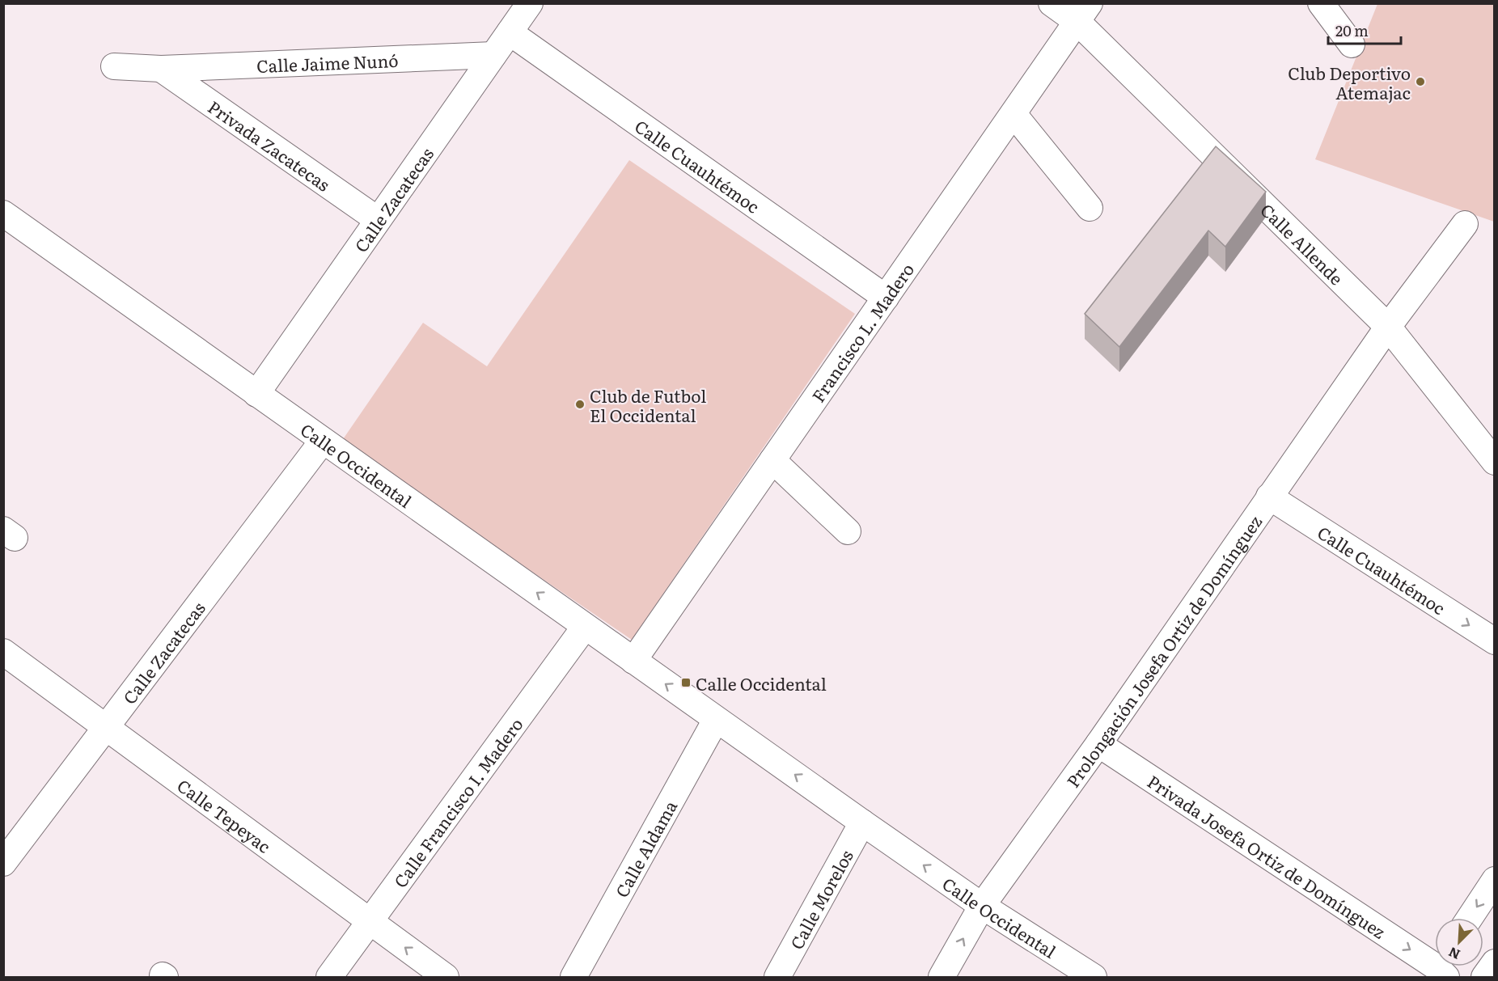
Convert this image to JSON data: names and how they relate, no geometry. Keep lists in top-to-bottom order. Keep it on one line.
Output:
{"streets":{"street":["Calle Jaime Nunó","Privada Zacatecas","Calle Cuauhtémoc","Calle Zacatecas","Calle Allende","Francisco L. Madero","Calle Occidental","Prolongación Josefa Ortiz de Domínguez","Calle Francisco I. Madero","Calle Tepeyac","Calle Aldama","Privada Josefa Ortiz de Domínguez","Calle Morelos"]},"crossings":[["Calle Jaime Nunó","Privada Zacatecas"],["Calle Jaime Nunó","Calle Zacatecas"],["Privada Zacatecas","Calle Zacatecas"],["Calle Cuauhtémoc","Calle Zacatecas"],["Calle Cuauhtémoc","Francisco L. Madero"],["Calle Cuauhtémoc","Prolongación Josefa Ortiz de Domínguez"],["Calle Zacatecas","Calle Occidental"],["Calle Zacatecas","Calle Tepeyac"],["Calle Allende","Francisco L. Madero"],["Calle Allende","Prolongación Josefa Ortiz de Domínguez"],["Francisco L. Madero","Calle Occidental"],["Calle Occidental","Prolongación Josefa Ortiz de Domínguez"],["Calle Occidental","Calle Francisco I. Madero"],["Calle Occidental","Calle Aldama"],["Calle Occidental","Calle Morelos"],["Prolongación Josefa Ortiz de Domínguez","Privada Josefa Ortiz de Domínguez"],["Calle Francisco I. Madero","Calle Tepeyac"]],"one_way":["Calle Cuauhtémoc","Calle Occidental","Privada Josefa Ortiz de Domínguez"],"places":{"other":["Club Deportivo Atemajac","Club de Futbol El Occidental"],"transit":["Calle Occidental"]},"scale_bar":"20 m","north":"bottom left"}
